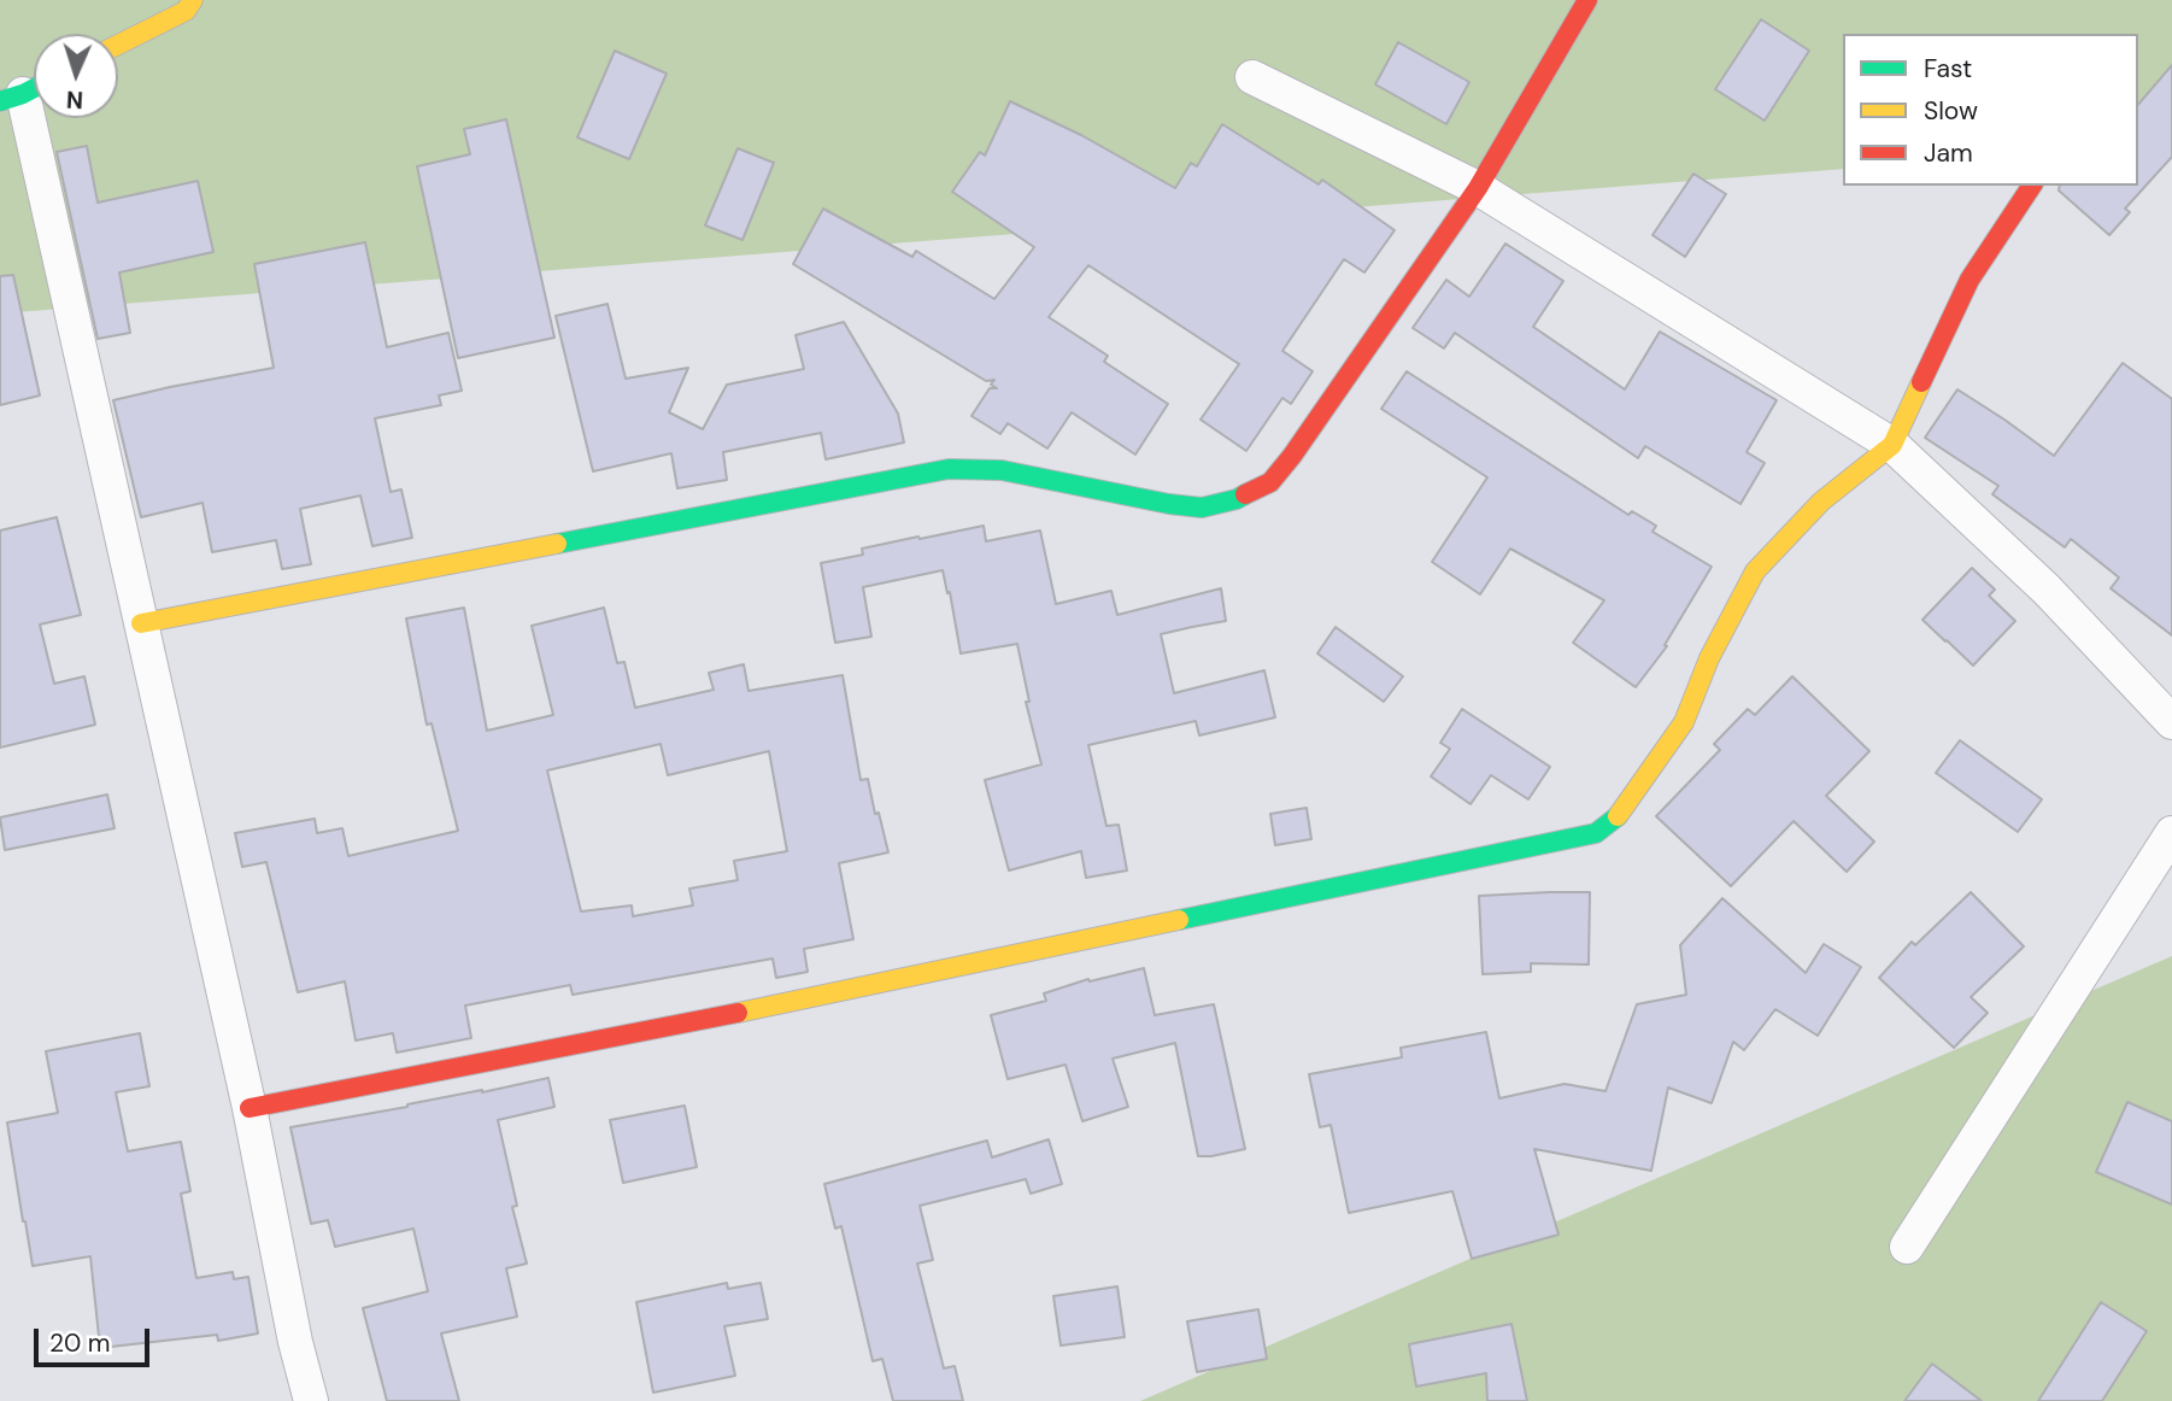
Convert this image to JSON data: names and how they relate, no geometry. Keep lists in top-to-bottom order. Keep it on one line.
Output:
{"legend":["Fast","Slow","Jam"],"scale_bar":"20 m","north":"bottom"}
